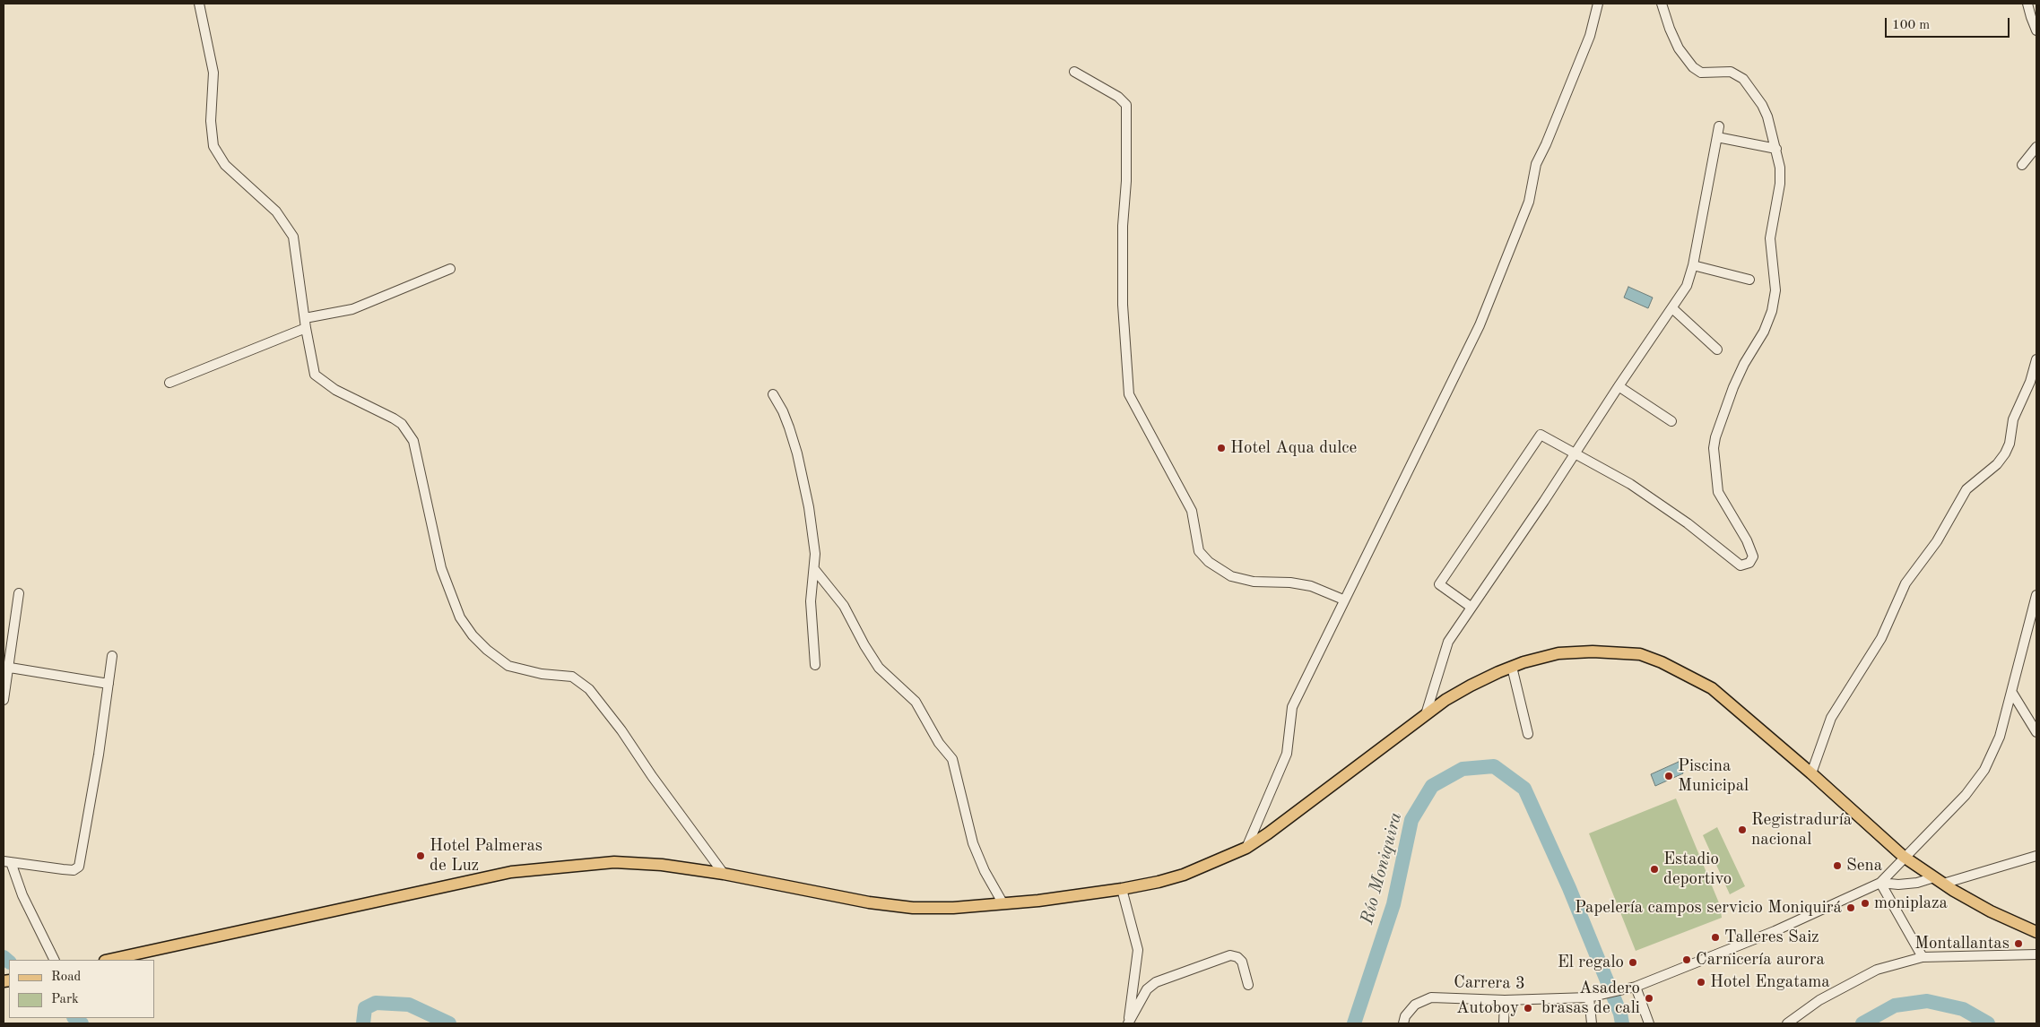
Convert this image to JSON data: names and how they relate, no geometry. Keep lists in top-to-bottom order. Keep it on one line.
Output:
{"streets":{"street":["Carrera 3"]},"water":["Río Moniquira"],"places":["Hotel Aqua dulce","Piscina Municipal","Registraduría nacional","Hotel Palmeras de Luz","Sena","Estadio deportivo","moniplaza","Papelería campos servicio Moniquirá","Talleres Saiz","Montallantas","Carnicería aurora","El regalo","Hotel Engatama","Asadero brasas de cali","Autoboy"],"legend":["Road","Park"],"scale_bar":"100 m"}
